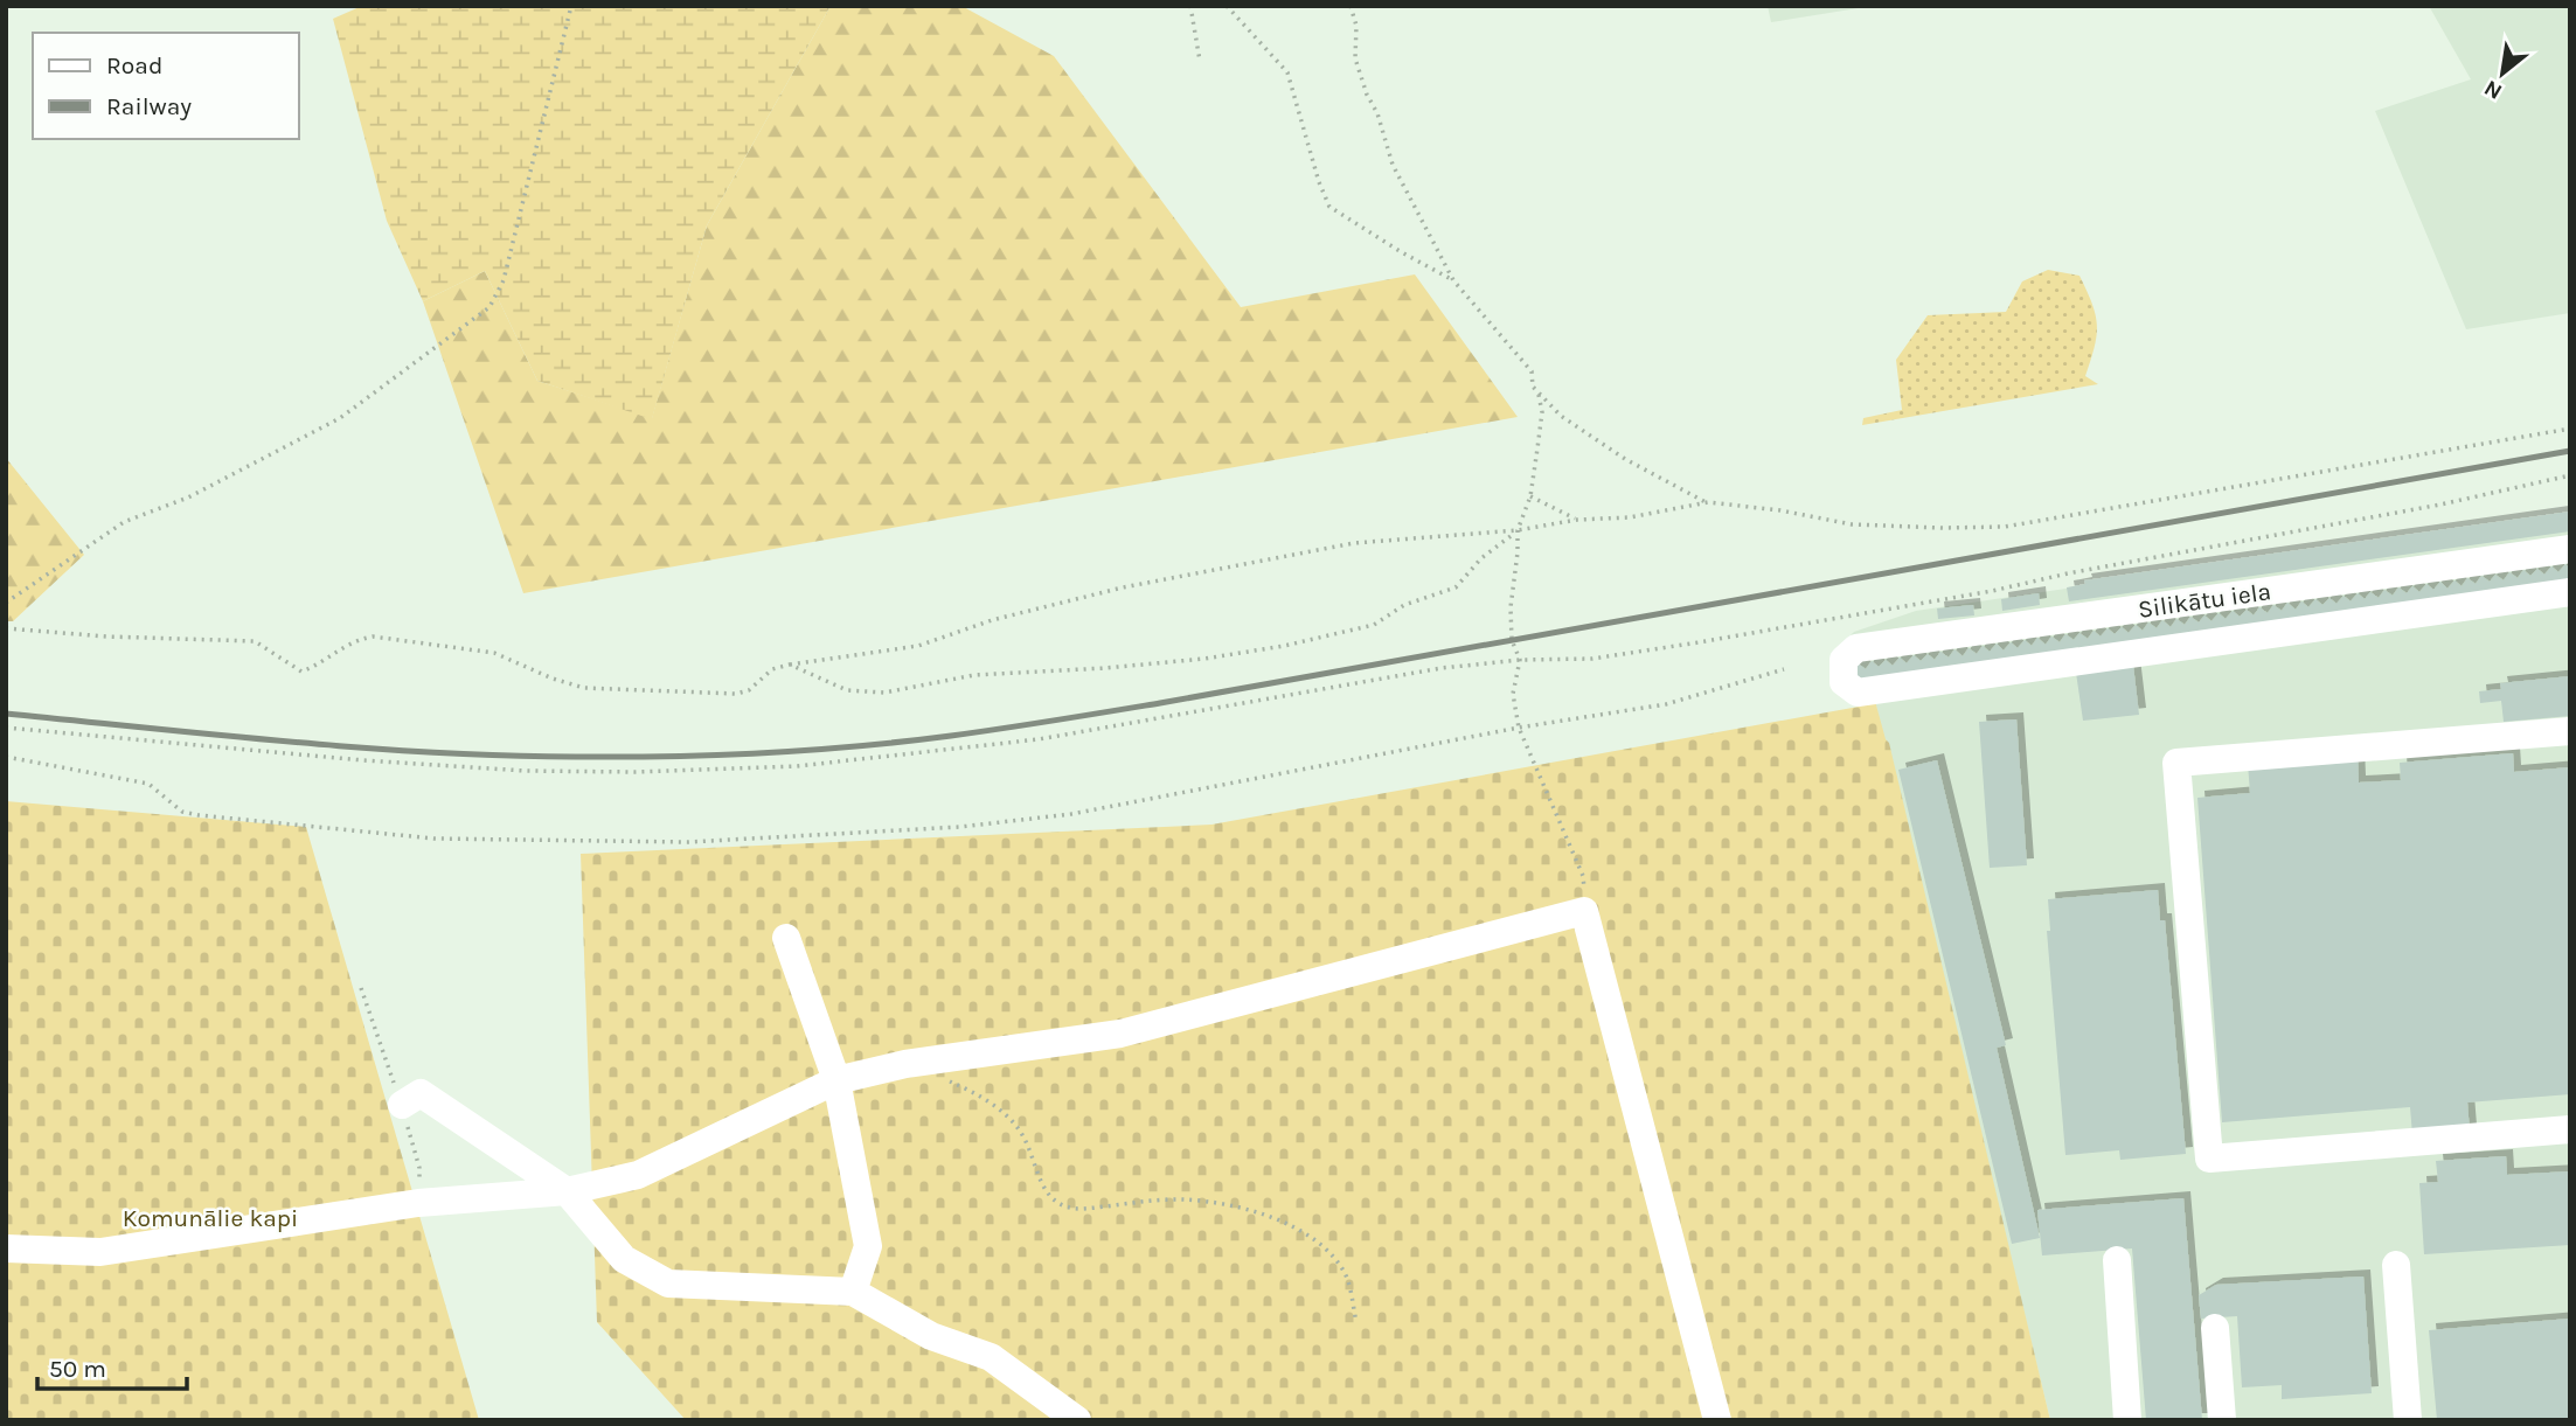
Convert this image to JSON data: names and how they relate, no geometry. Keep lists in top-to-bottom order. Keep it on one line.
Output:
{"streets":{"lane":["Silikātu iela"]},"parks":["Komunālie kapi"],"legend":["Road","Railway"],"scale_bar":"50 m","north":"bottom left"}
